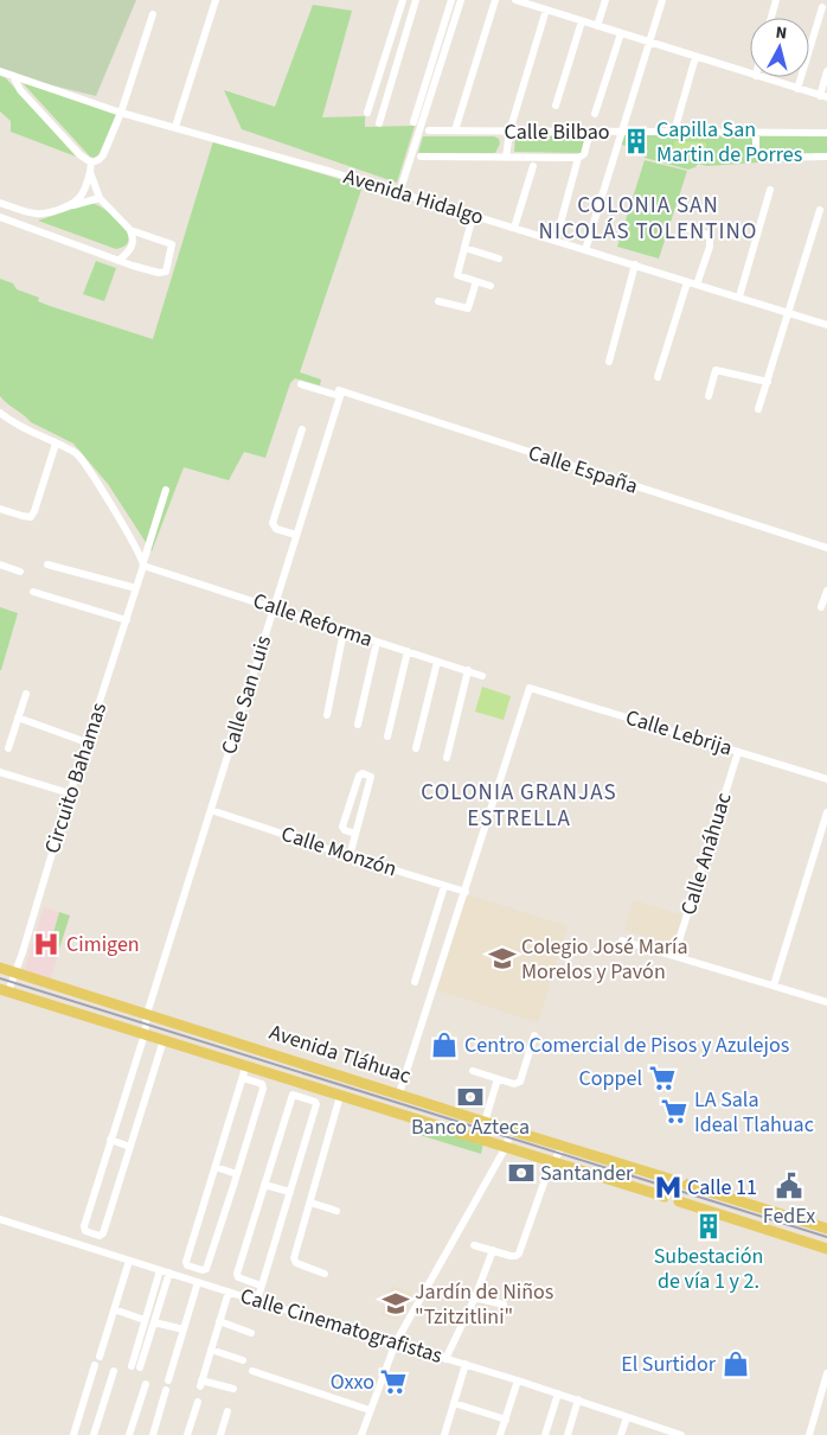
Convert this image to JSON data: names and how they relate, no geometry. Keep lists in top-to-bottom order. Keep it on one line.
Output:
{"streets":{"main road":["Avenida Tláhuac"],"street":["Calle Bilbao","Avenida Hidalgo","Calle España","Calle Reforma","Calle San Luis","Calle Lebrija","Circuito Bahamas","Calle Monzón","Calle Anáhuac","Calle Cinematografistas"]},"crossings":[["Calle España","Calle San Luis"],["Calle Reforma","Calle San Luis"],["Calle Reforma","Circuito Bahamas"],["Calle San Luis","Calle Monzón"],["Calle San Luis","Avenida Tláhuac"],["Calle Lebrija","Calle Monzón"],["Calle Lebrija","Calle Anáhuac"],["Circuito Bahamas","Avenida Tláhuac"]],"districts":["COLONIA SAN NICOLÁS TOLENTINO","COLONIA GRANJAS ESTRELLA"],"places":{"building":["Capilla San Martin de Porres","Subestación de vía 1 y 2."],"hospital":["Cimigen"],"school or university":["Colegio José María Morelos y Pavón","Jardín de Niños \"Tzitzitlini\""],"shop":["Centro Comercial de Pisos y Azulejos","El Surtidor"],"supermarket":["Coppel","LA Sala Ideal Tlahuac","Oxxo"],"bank":["Banco Azteca","Santander"],"public building":["FedEx"],"metro station":["Calle 11"]},"north":"top"}
